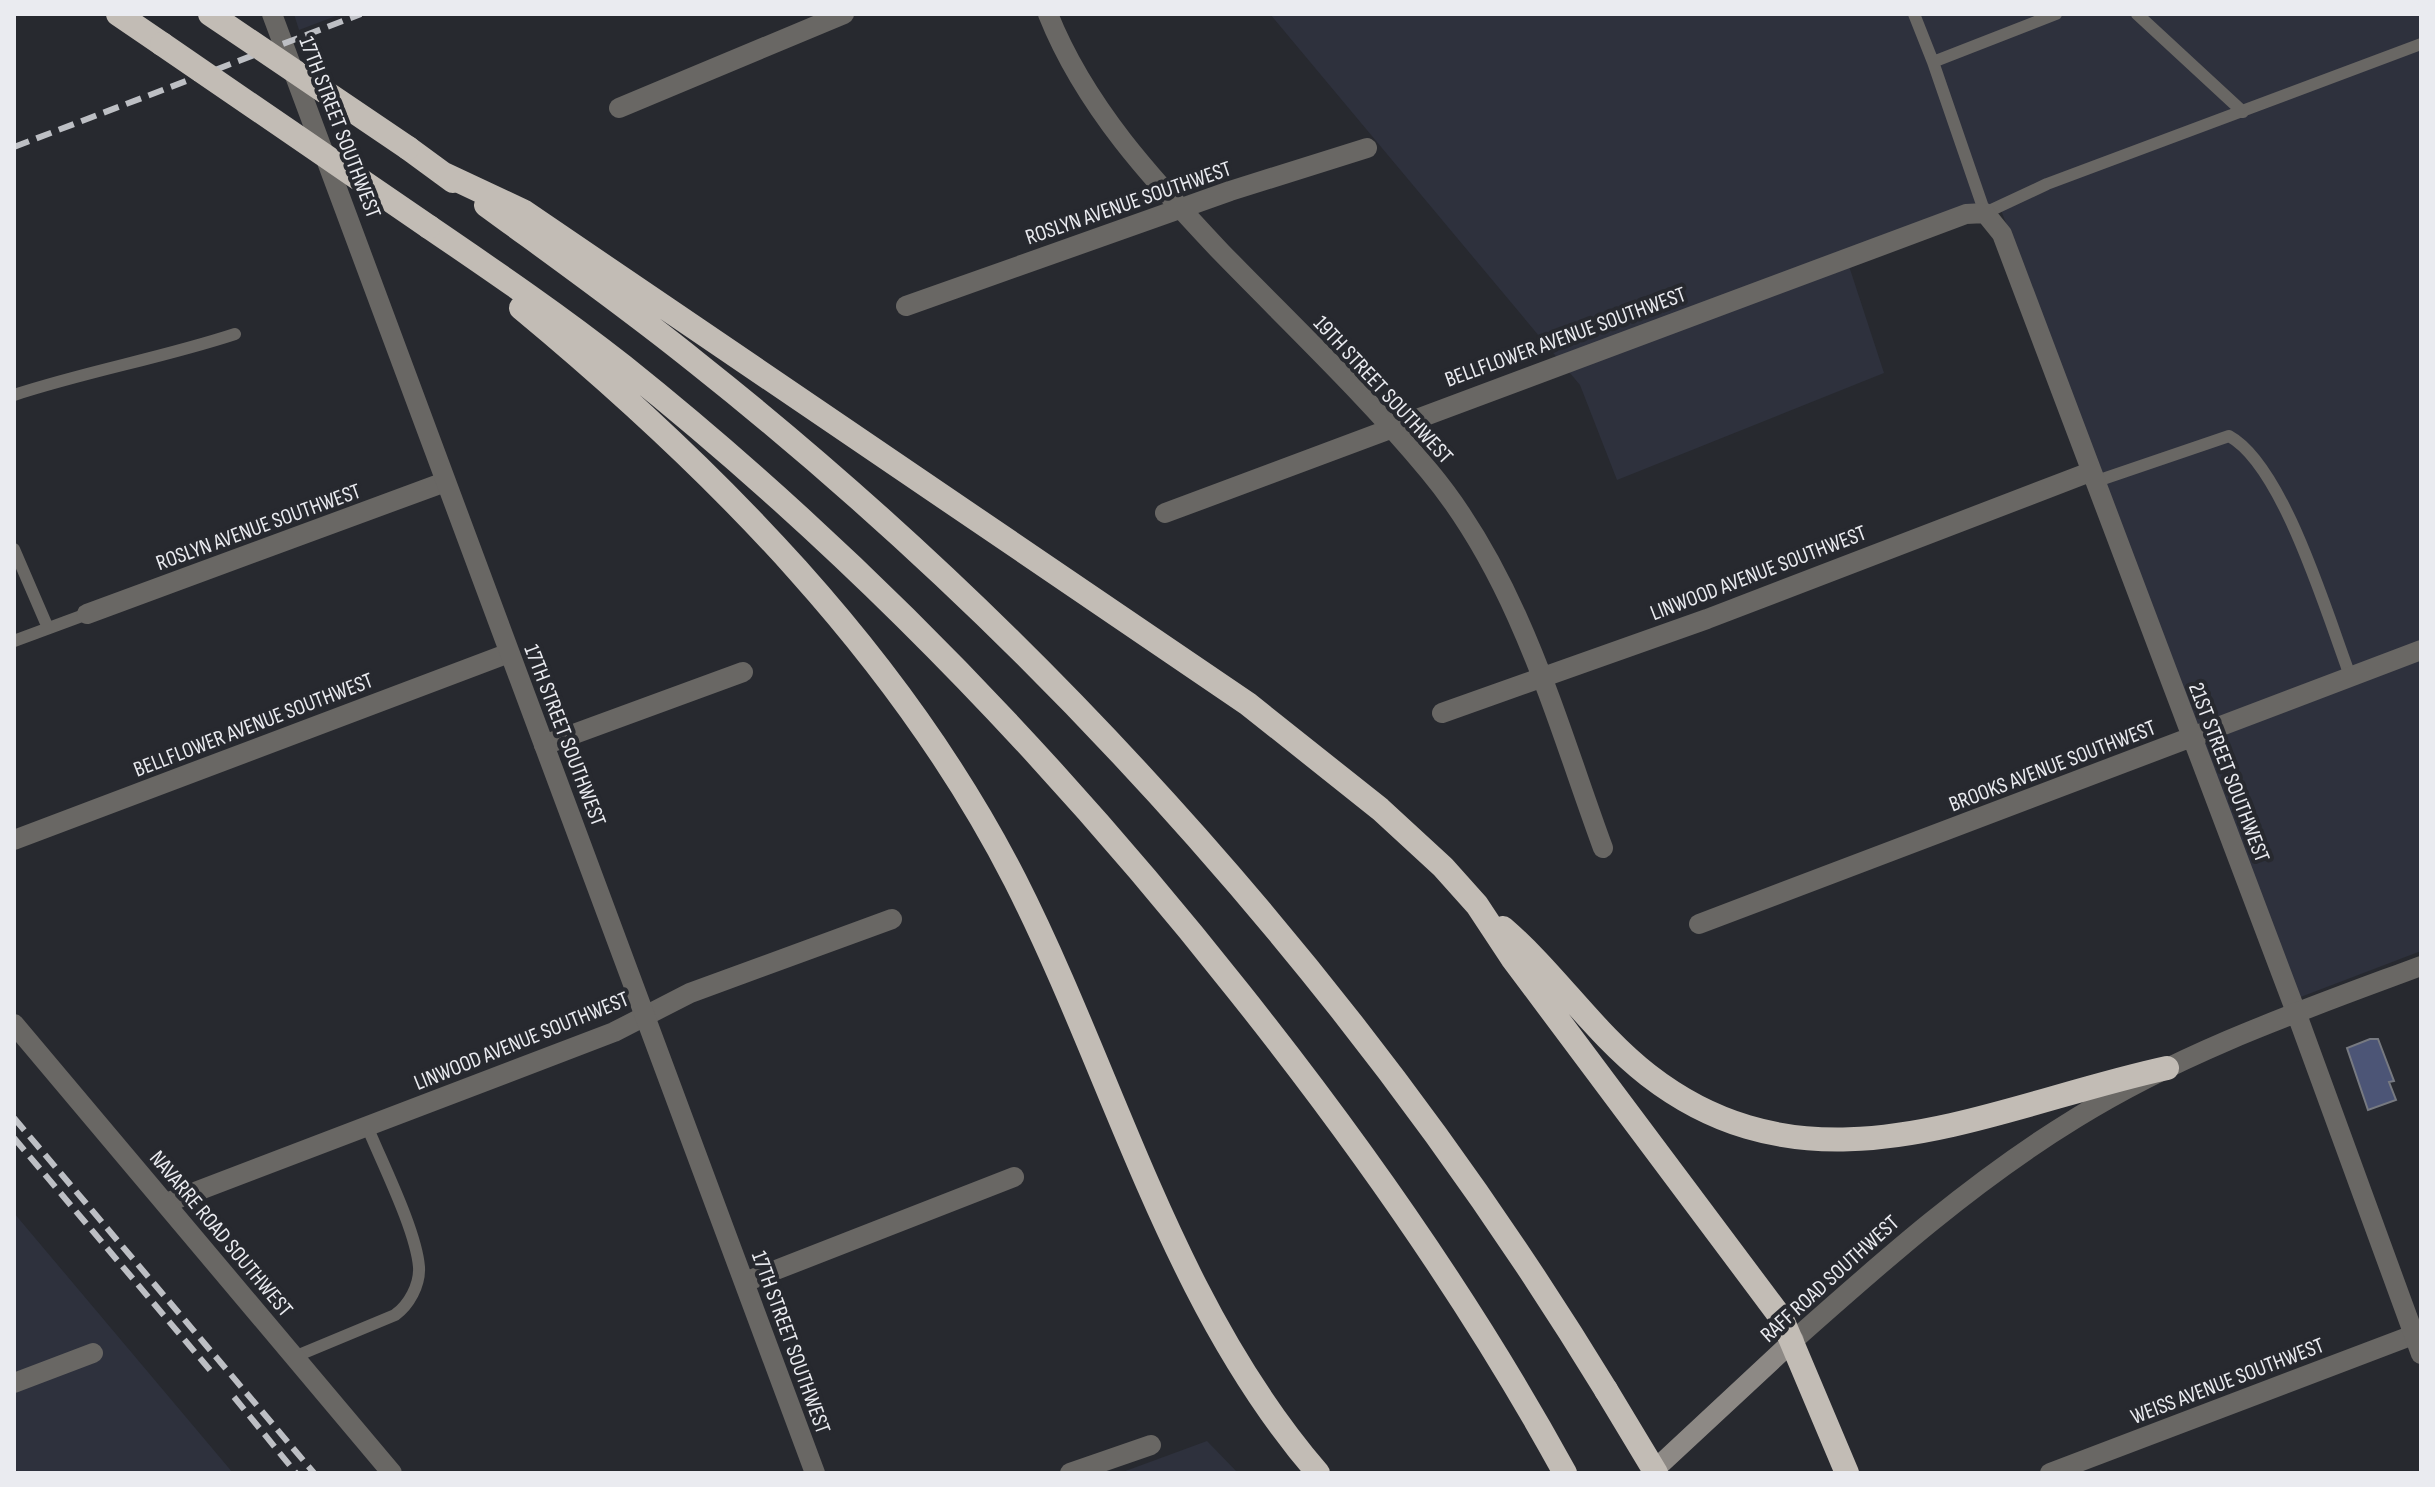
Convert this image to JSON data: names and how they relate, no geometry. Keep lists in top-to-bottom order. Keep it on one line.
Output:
{"streets":{"main road":["RAFF ROAD SOUTHWEST"],"street":["17TH STREET SOUTHWEST","ROSLYN AVENUE SOUTHWEST","BELLFLOWER AVENUE SOUTHWEST","19TH STREET SOUTHWEST","LINWOOD AVENUE SOUTHWEST","BROOKS AVENUE SOUTHWEST","21ST STREET SOUTHWEST","NAVARRE ROAD SOUTHWEST","WEISS AVENUE SOUTHWEST"]},"crossings":[["17TH STREET SOUTHWEST","ROSLYN AVENUE SOUTHWEST"],["17TH STREET SOUTHWEST","BELLFLOWER AVENUE SOUTHWEST"],["17TH STREET SOUTHWEST","LINWOOD AVENUE SOUTHWEST"],["ROSLYN AVENUE SOUTHWEST","19TH STREET SOUTHWEST"],["BELLFLOWER AVENUE SOUTHWEST","19TH STREET SOUTHWEST"],["BELLFLOWER AVENUE SOUTHWEST","21ST STREET SOUTHWEST"],["19TH STREET SOUTHWEST","LINWOOD AVENUE SOUTHWEST"],["LINWOOD AVENUE SOUTHWEST","21ST STREET SOUTHWEST"],["LINWOOD AVENUE SOUTHWEST","NAVARRE ROAD SOUTHWEST"],["BROOKS AVENUE SOUTHWEST","21ST STREET SOUTHWEST"],["21ST STREET SOUTHWEST","RAFF ROAD SOUTHWEST"],["21ST STREET SOUTHWEST","WEISS AVENUE SOUTHWEST"]]}
